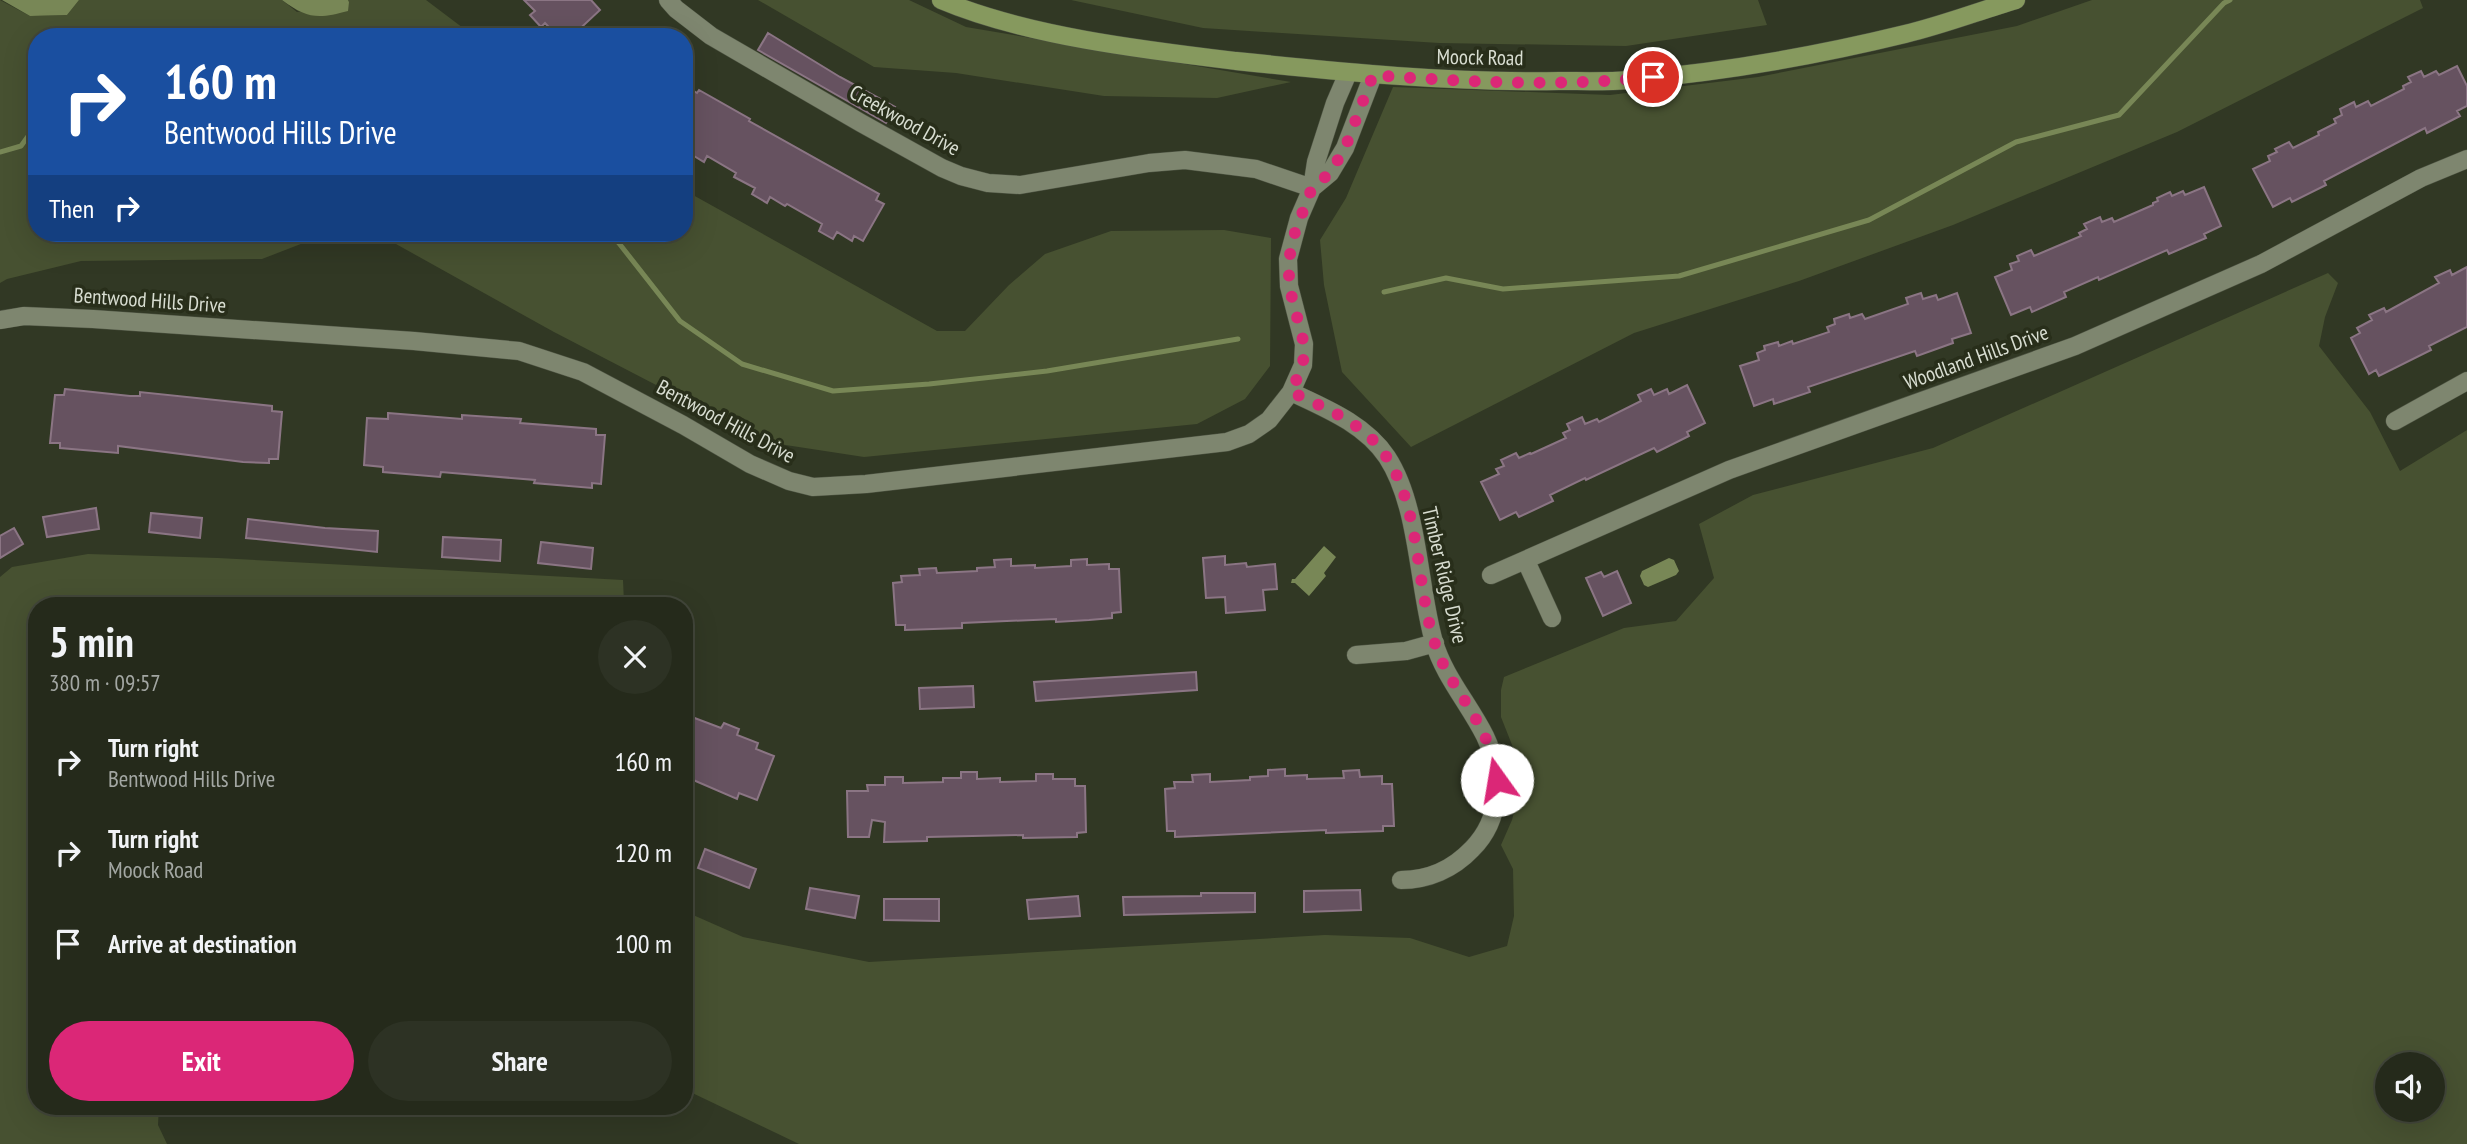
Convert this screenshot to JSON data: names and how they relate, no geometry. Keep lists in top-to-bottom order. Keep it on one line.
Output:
{"streets":{"main road":["Moock Road"],"street":["Creekwood Drive","Bentwood Hills Drive","Woodland Hills Drive","Timber Ridge Drive"]},"crossings":[["Moock Road","Bentwood Hills Drive"],["Creekwood Drive","Bentwood Hills Drive"],["Bentwood Hills Drive","Timber Ridge Drive"]],"page":{"turn":["160 m","Bentwood Hills Drive"],"then":"Then","heading":["5 min","380 m · 09:57"],"list":[{"name":"Turn right","note":"Bentwood Hills Drive","value":"160 m"},{"name":"Turn right","note":"Moock Road","value":"120 m"},{"name":"Arrive at destination","value":"100 m"}],"buttons":["Exit","Share"]}}
